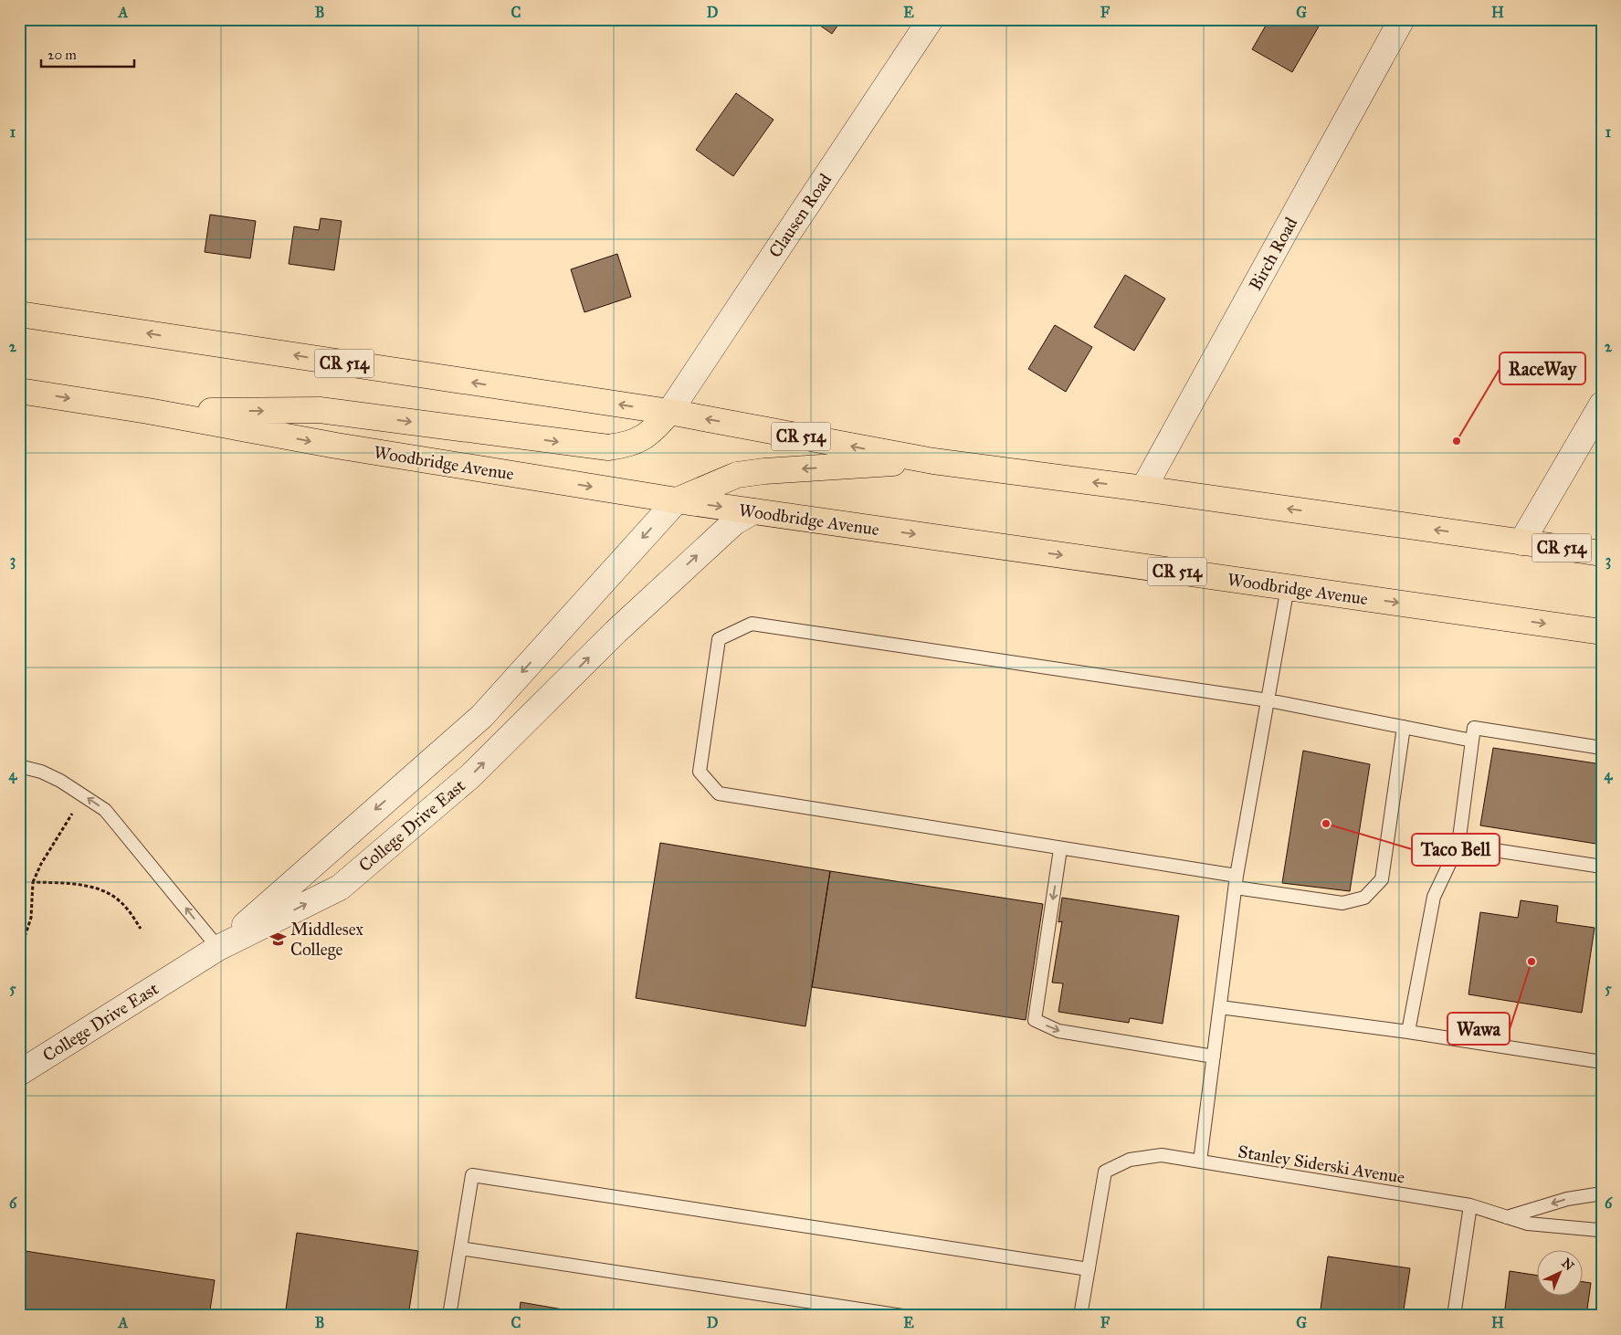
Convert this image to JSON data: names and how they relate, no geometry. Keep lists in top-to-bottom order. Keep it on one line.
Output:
{"streets":{"main road":["CR 514","Woodbridge Avenue"],"street":["Clausen Road","Birch Road","College Drive East"],"lane":["Stanley Siderski Avenue"]},"crossings":[["Clausen Road","CR 514"],["Birch Road","CR 514"],["Woodbridge Avenue","College Drive East"]],"places":{"other":["RaceWay","Taco Bell","Wawa"],"school or university":["Middlesex College"]},"scale_bar":"20 m","north":"top right","grid":{"columns":["A","B","C","D","E","F","G","H"],"rows":["1","2","3","4","5","6"]}}
